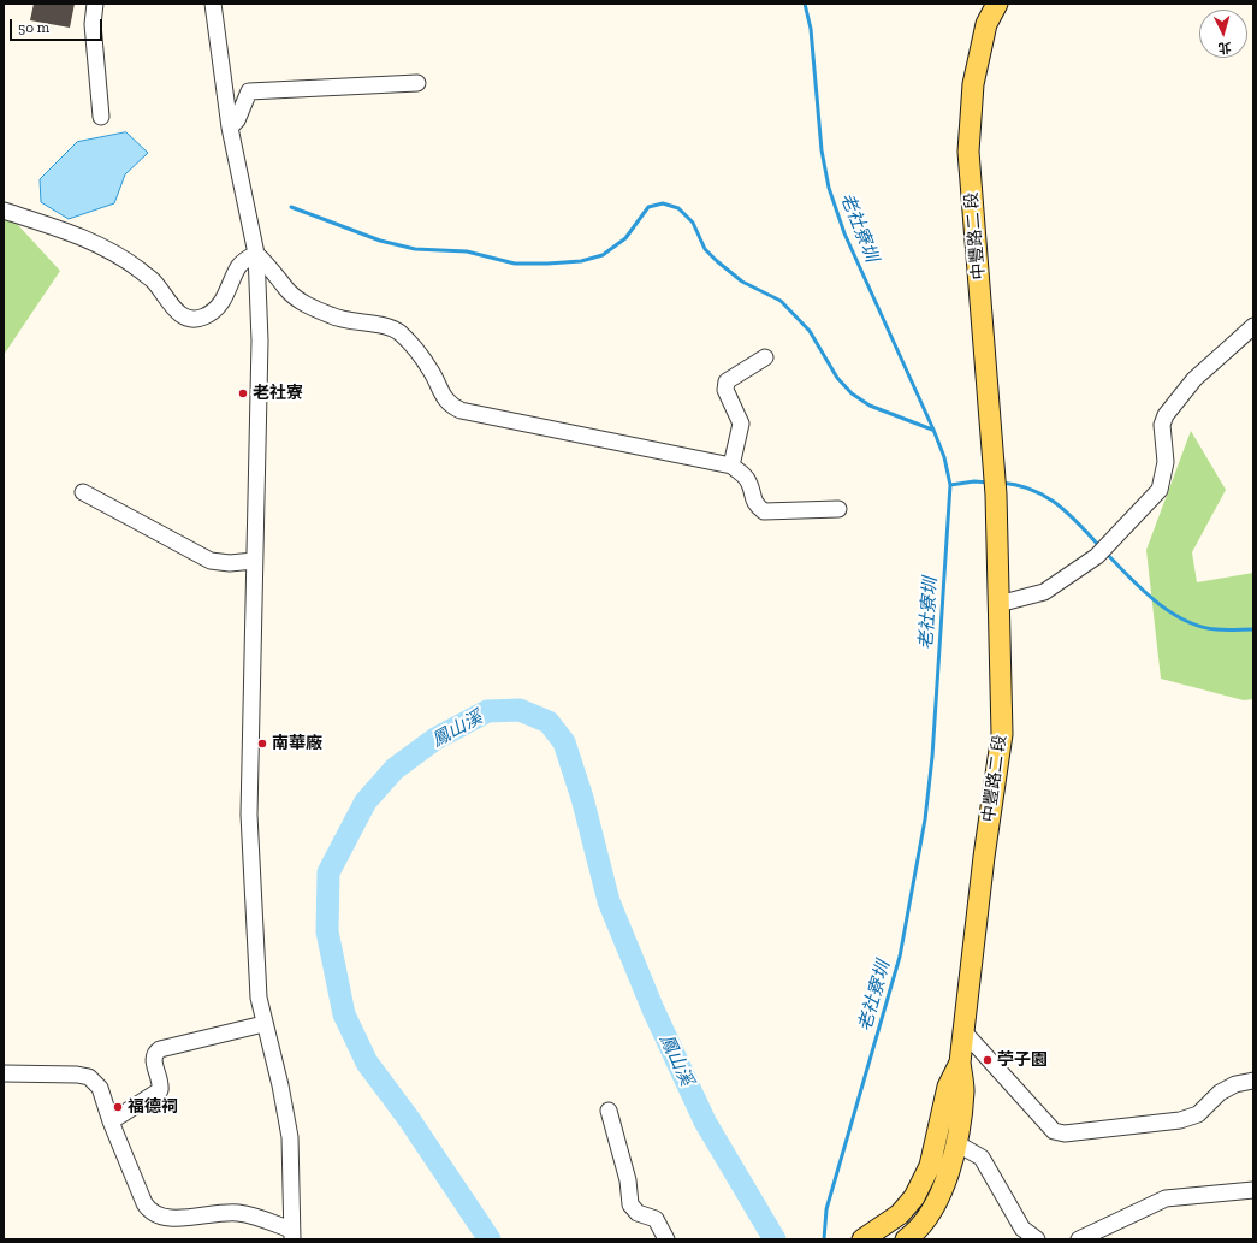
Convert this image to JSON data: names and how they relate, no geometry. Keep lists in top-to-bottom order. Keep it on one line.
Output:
{"streets":{"main road":["中豐路二 段"]},"water":["老社寮圳","鳳山溪"],"places":["老社寮","南華廠","苧子園","福德祠"],"scale_bar":"50 m","north":"bottom"}
